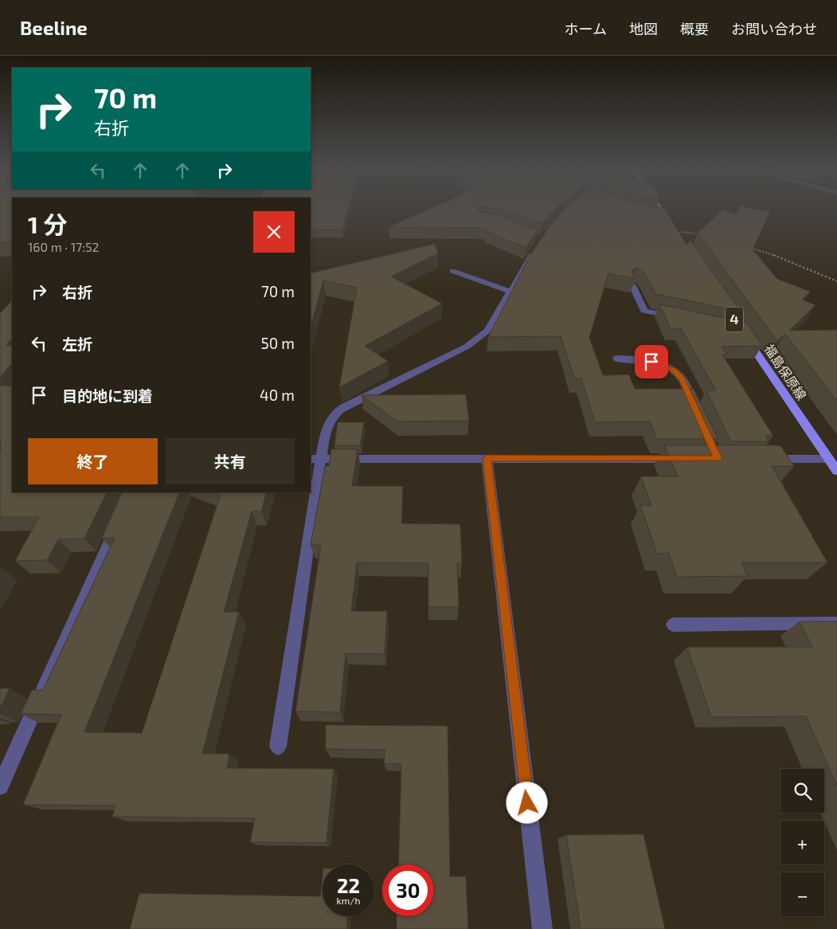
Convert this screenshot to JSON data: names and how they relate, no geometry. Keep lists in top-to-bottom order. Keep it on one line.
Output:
{"streets":{"main road":["4","福島保原線"]},"page":{"header":"Beeline","nav":["ホーム","地図","概要","お問い合わせ"],"turn":["70 m","右折"],"heading":["1 分","160 m · 17:52"],"list":[{"name":"右折","value":"70 m"},{"name":"左折","value":"50 m"},{"name":"目的地に到着","value":"40 m"}],"buttons":["終了","共有"],"map_buttons":["+","−"],"speed":"22 km/h","limit":"30"}}
